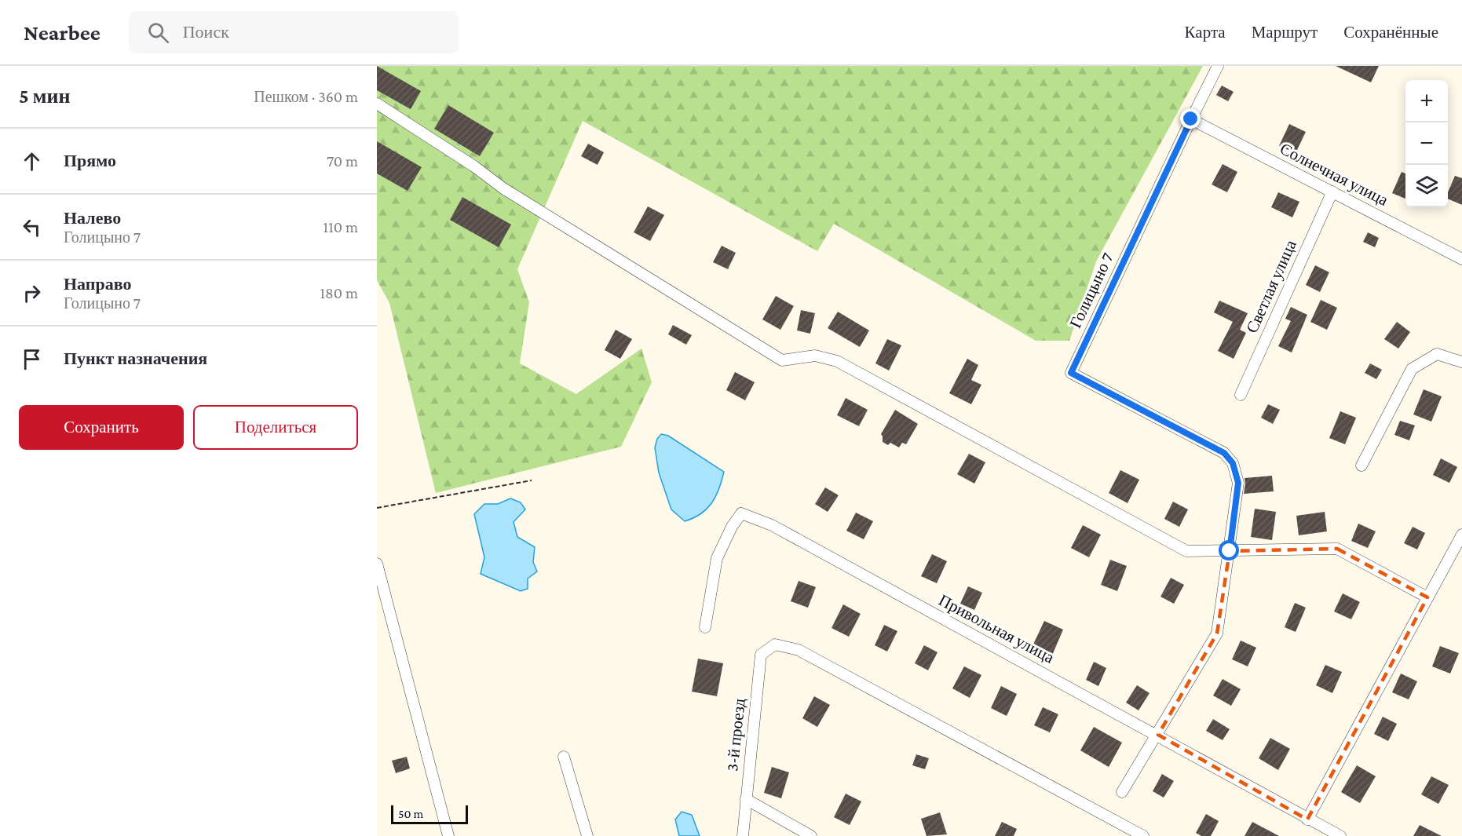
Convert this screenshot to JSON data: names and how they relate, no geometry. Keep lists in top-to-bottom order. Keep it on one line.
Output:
{"streets":{"street":["Солнечная улица","Светлая улица","Голицыно 7","Привольная улица","3-й проезд"]},"crossings":[["Солнечная улица","Светлая улица"],["Солнечная улица","Голицыно 7"]],"scale_bar":"50 m","page":{"header":"Nearbee","search":"Поиск","nav":["Карта","Маршрут","Сохранённые"],"heading":["5 мин","Пешком · 360 m"],"map_buttons":["+","−"],"list":[["Прямо","70 m"],["Налево","Голицыно 7","110 m"],["Направо","Голицыно 7","180 m"],"Пункт назначения"],"buttons":["Сохранить","Поделиться"],"scale":"50 m"}}
